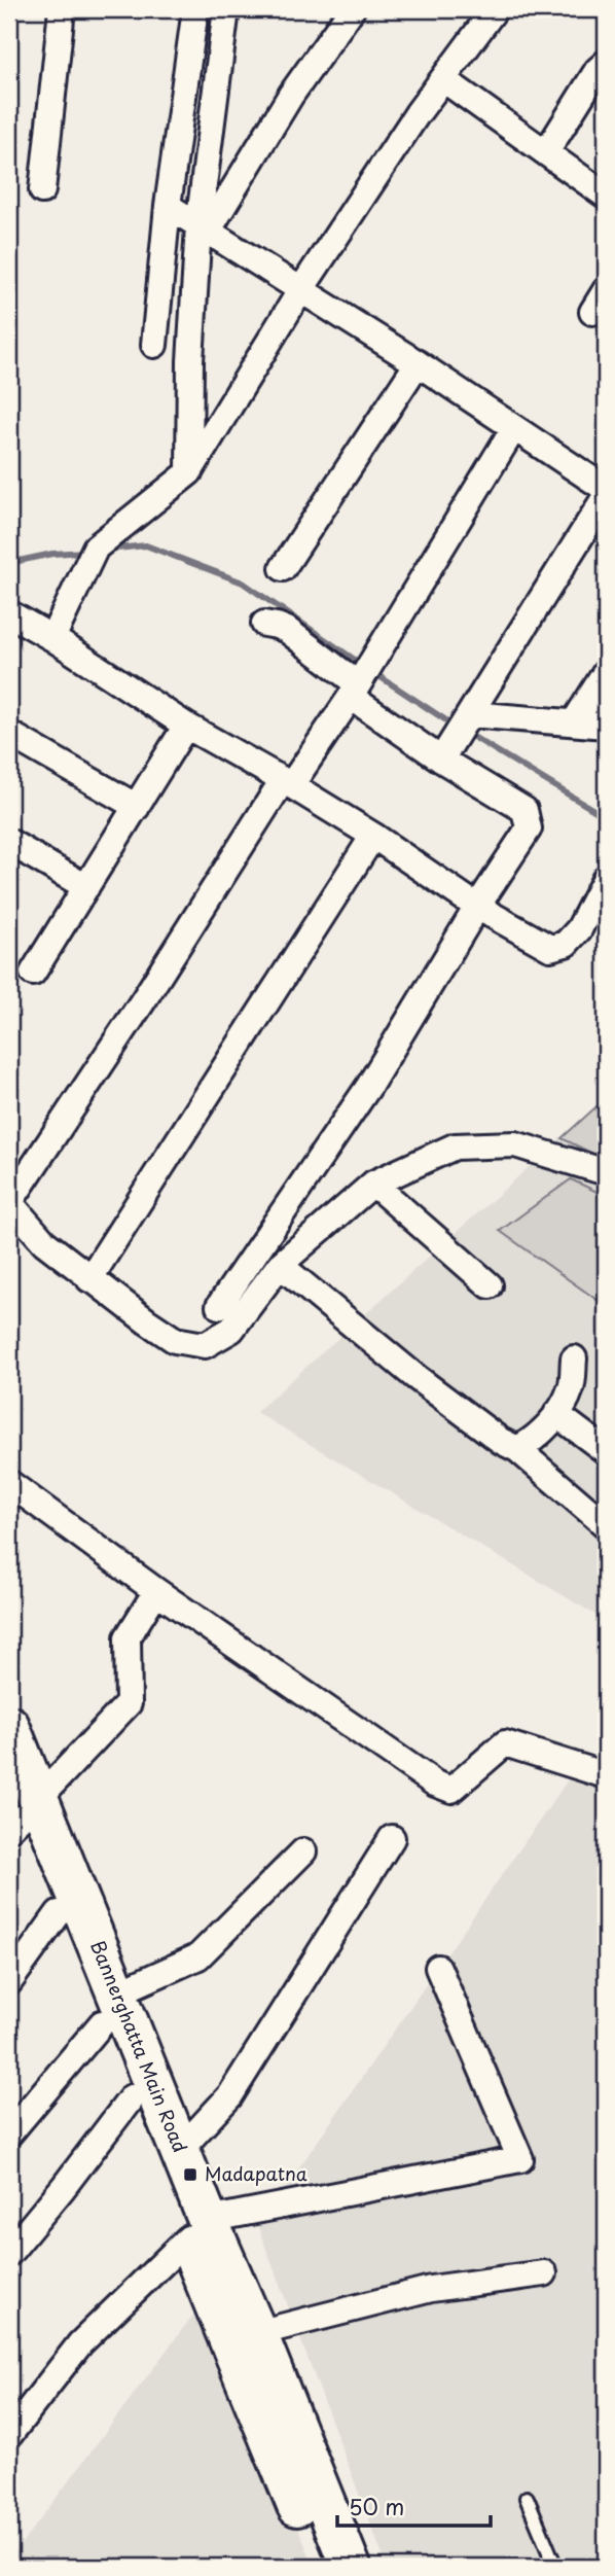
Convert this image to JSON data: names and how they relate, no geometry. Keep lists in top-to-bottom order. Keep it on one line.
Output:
{"streets":{"main road":["Bannerghatta Main Road"]},"places":{"transit":["Madapatna"]},"scale_bar":"50 m"}
